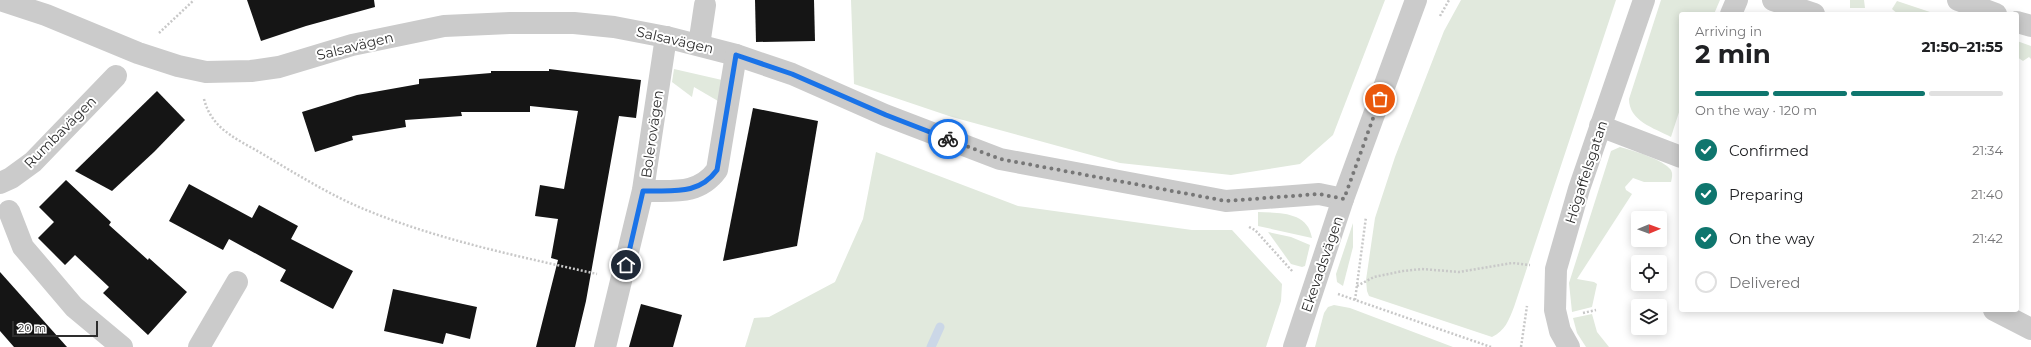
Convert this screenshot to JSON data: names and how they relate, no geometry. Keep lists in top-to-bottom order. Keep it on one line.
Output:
{"streets":{"street":["Salsavägen","Rumbavägen","Bolerovägen","Högaffelsgatan","Ekevadsvägen"]},"crossings":[["Salsavägen","Bolerovägen"],["Salsavägen","Ekevadsvägen"]],"scale_bar":"20 m","north":"right","page":{"heading":["2 min","Arriving in","21:50–21:55"],"bar":"On the way · 120 m","list":[["Confirmed","21:34"],["Preparing","21:40"],["On the way","21:42"],"Delivered"],"scale":"20 m"}}
